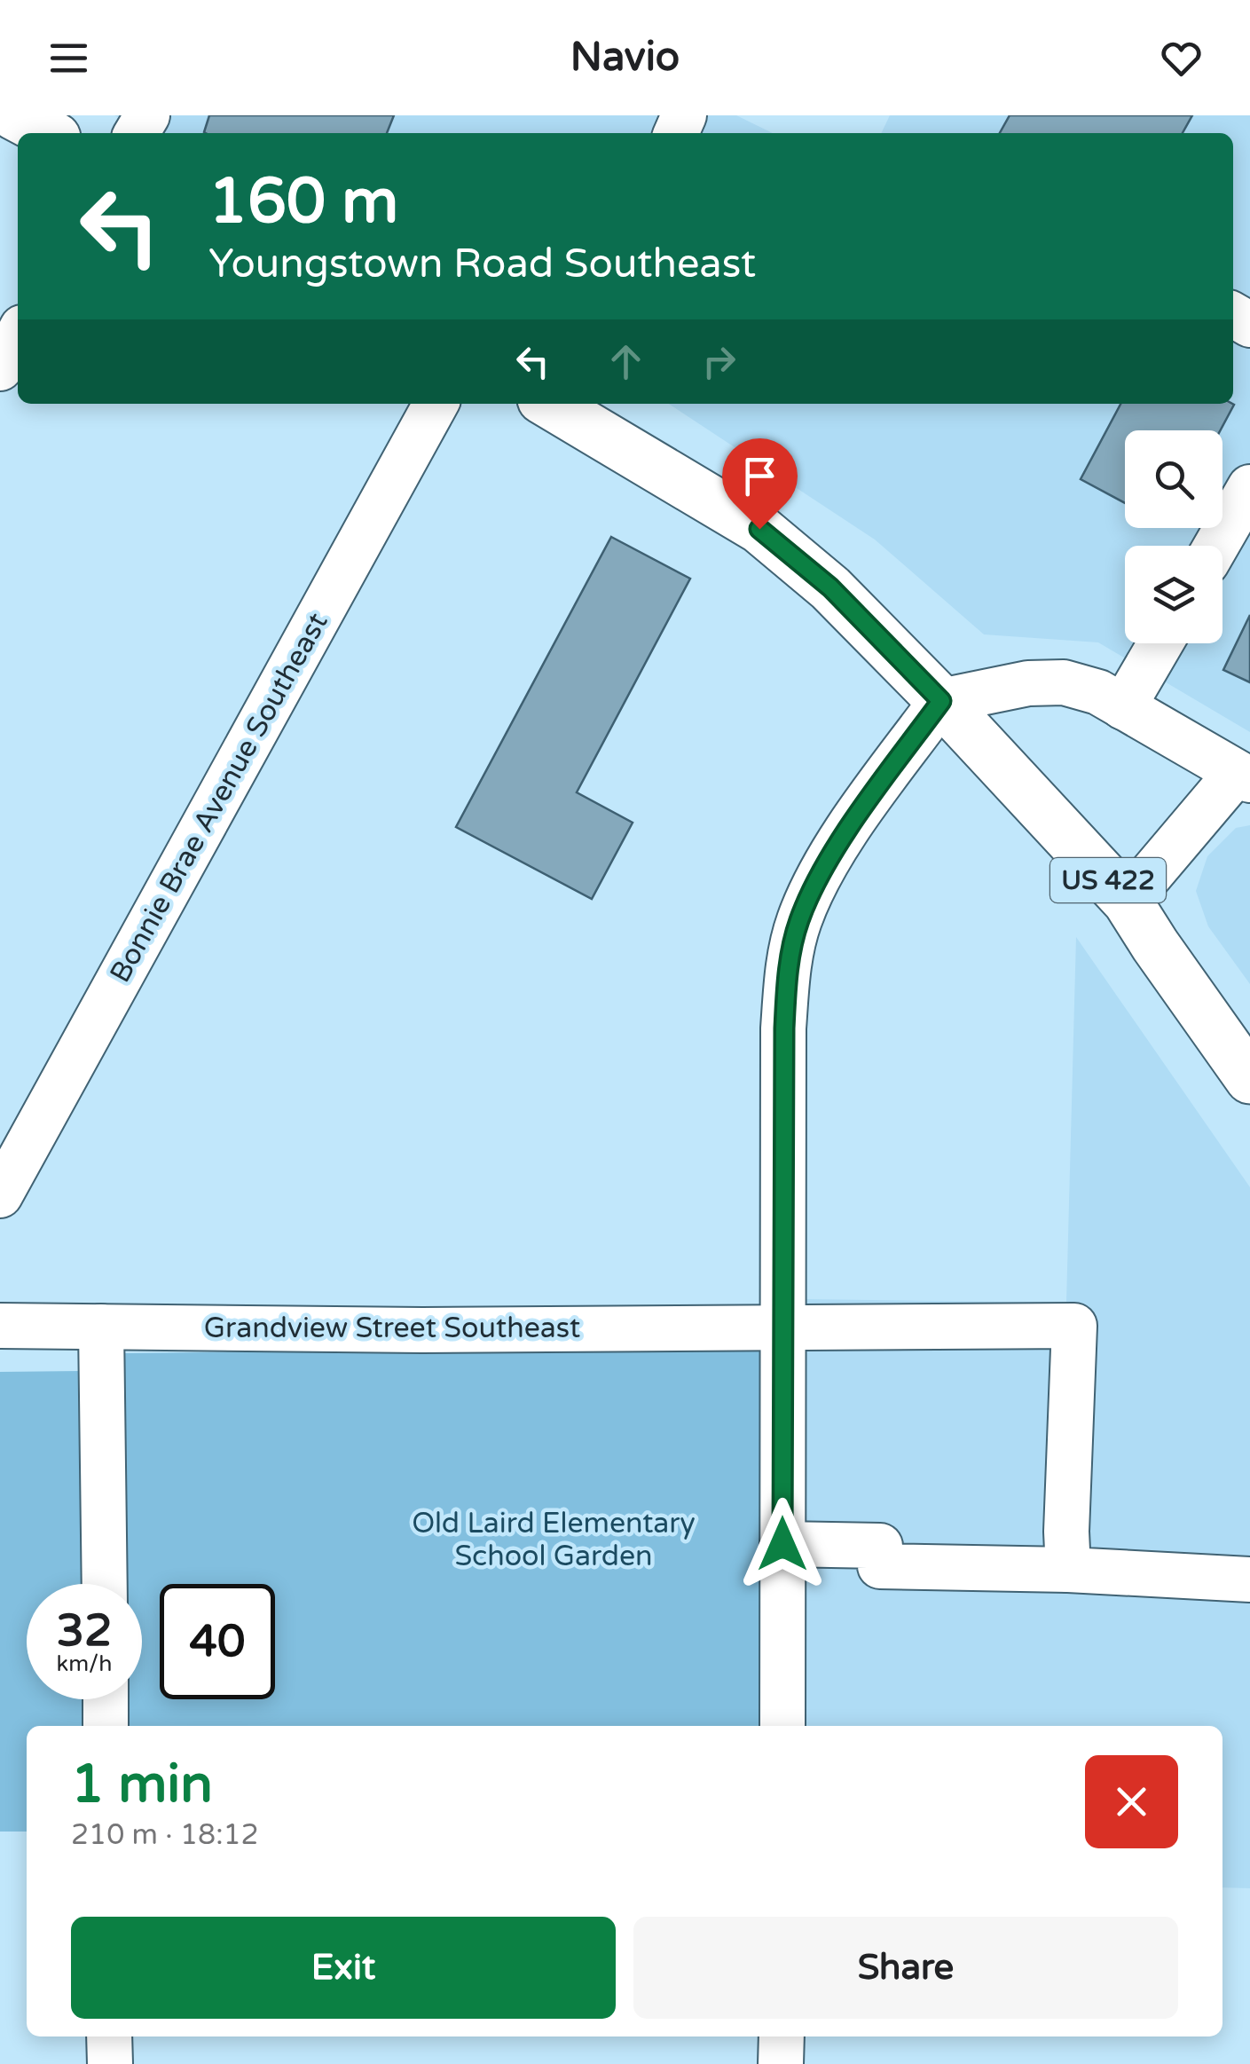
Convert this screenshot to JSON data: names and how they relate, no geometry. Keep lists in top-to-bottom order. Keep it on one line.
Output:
{"streets":{"main road":["US 422"],"street":["Bonnie Brae Avenue Southeast","Grandview Street Southeast"]},"parks":["Old Laird Elementary School Garden"],"page":{"header":"Navio","turn":["160 m","Youngstown Road Southeast"],"speed":"32 km/h","limit":"40","heading":["1 min","210 m · 18:12"],"buttons":["Exit","Share"]}}
